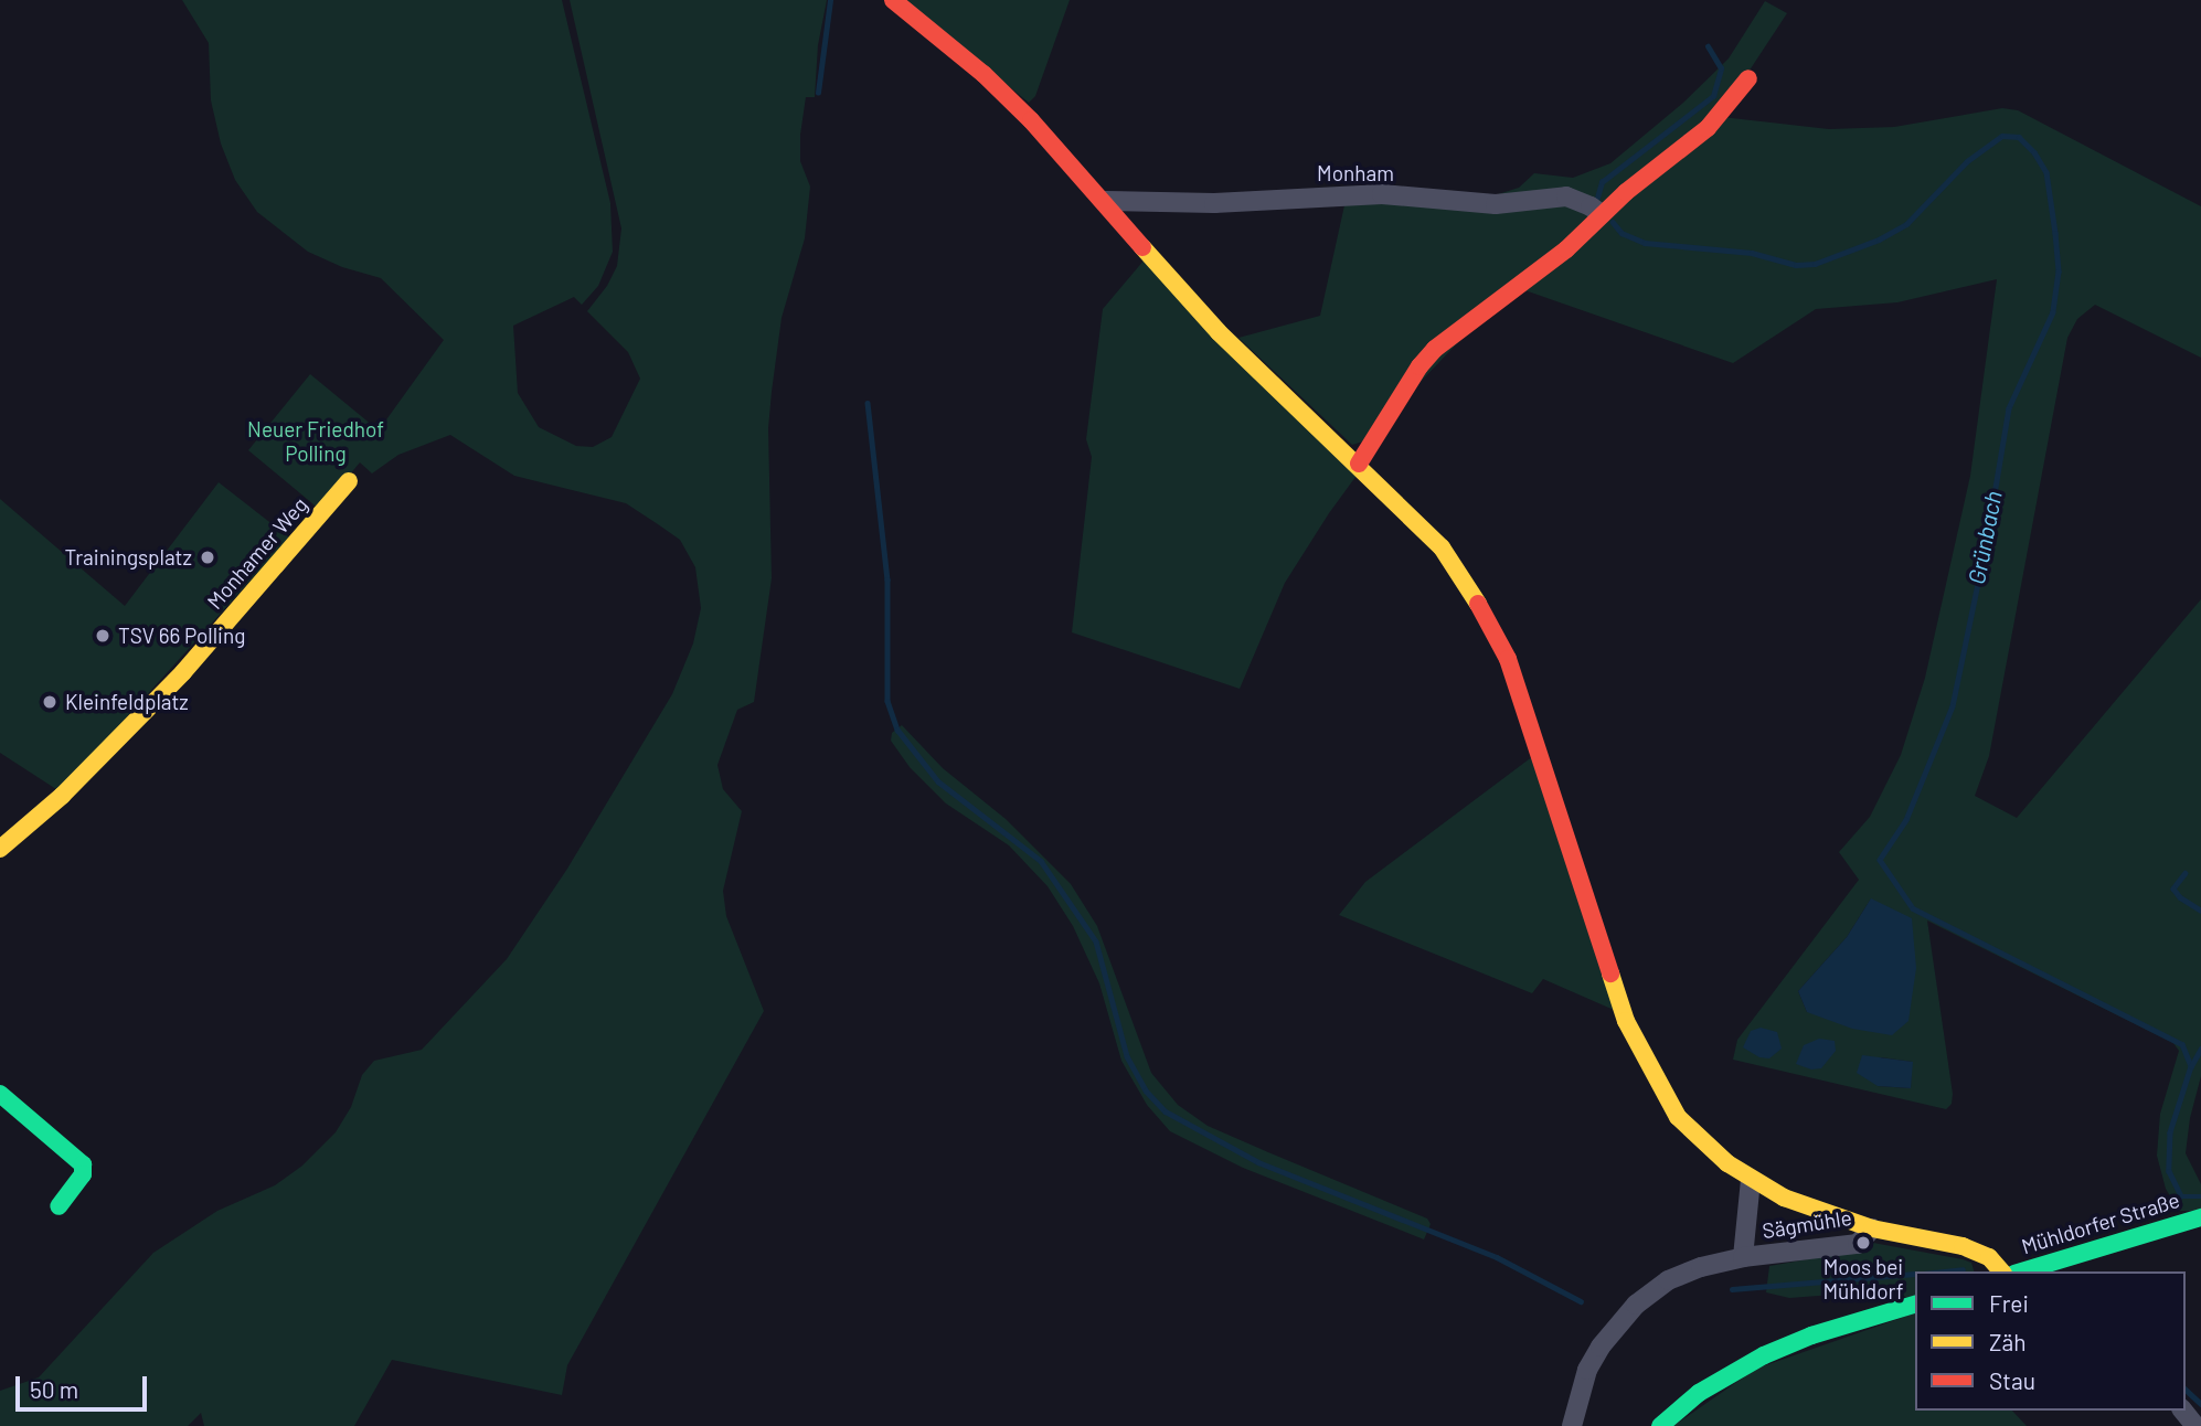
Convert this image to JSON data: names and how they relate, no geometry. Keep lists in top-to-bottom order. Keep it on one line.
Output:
{"streets":{"street":["Monham","Monhamer Weg","Mühldorfer Straße","Sägmühle"]},"water":["Grünbach"],"parks":["Neuer Friedhof Polling"],"places":["Trainingsplatz","TSV 66 Polling","Kleinfeldplatz","Moos bei Mühldorf"],"legend":["Frei","Zäh","Stau"],"scale_bar":"50 m"}
